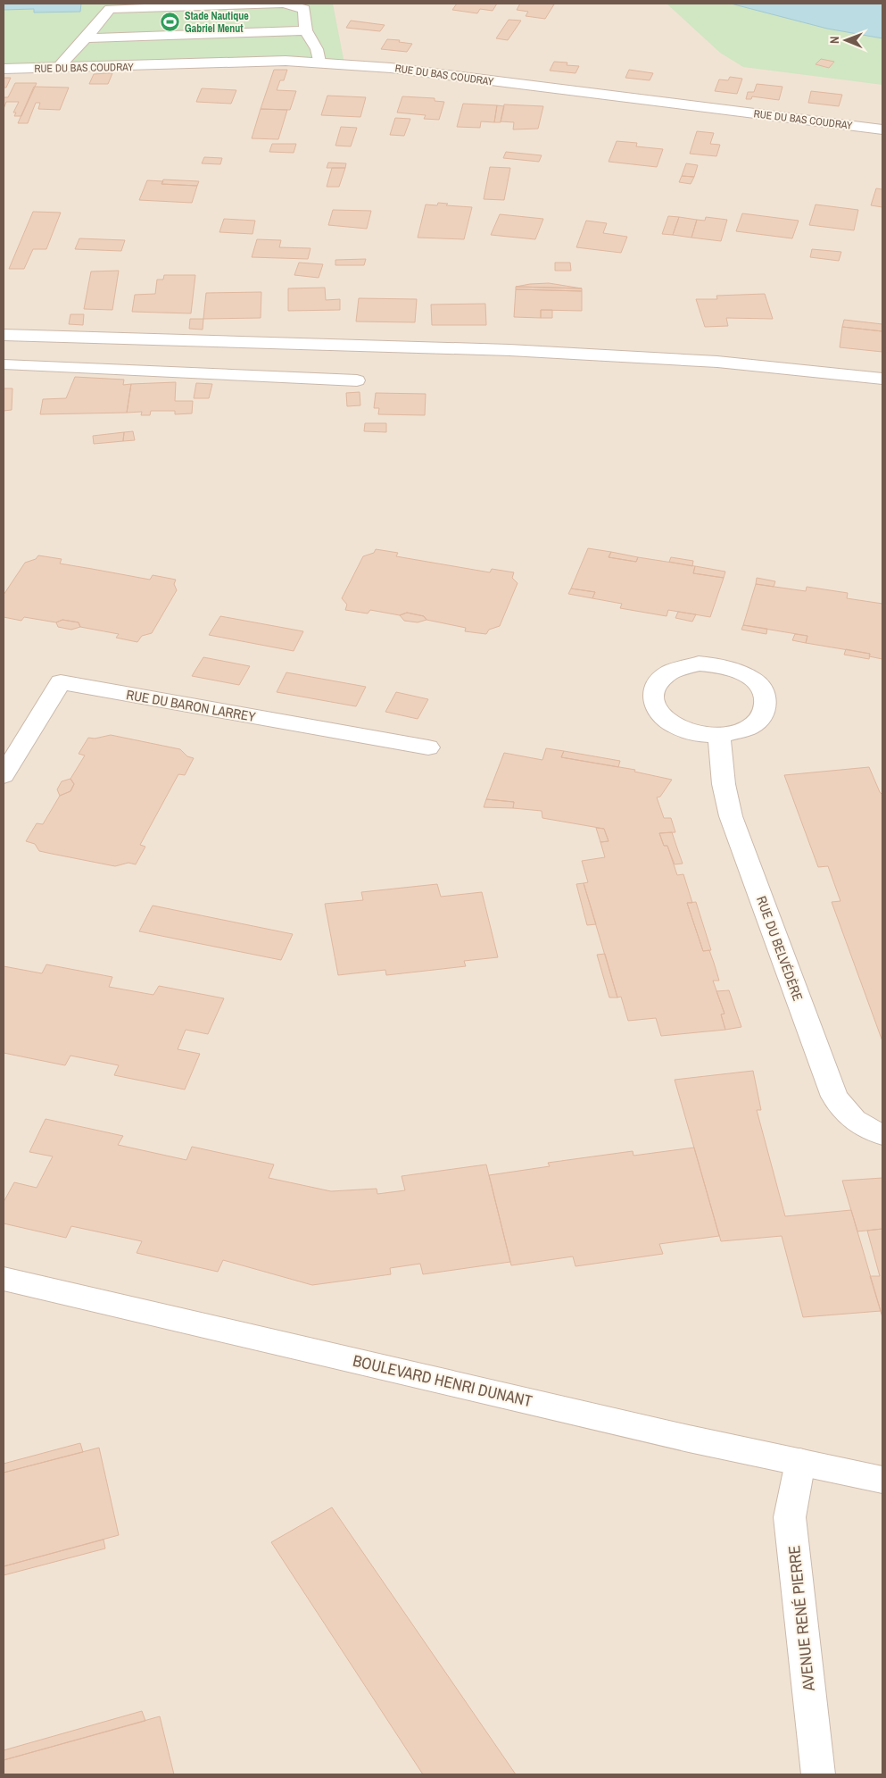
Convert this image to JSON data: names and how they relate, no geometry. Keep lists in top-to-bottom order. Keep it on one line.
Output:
{"streets":{"street":["RUE DU BAS COUDRAY","RUE DU BARON LARREY","RUE DU BELVÉDÈRE","BOULEVARD HENRI DUNANT","AVENUE RENÉ PIERRE"]},"crossings":[["BOULEVARD HENRI DUNANT","AVENUE RENÉ PIERRE"]],"places":{"sports":["Stade Nautique Gabriel Menut"]},"north":"left"}
